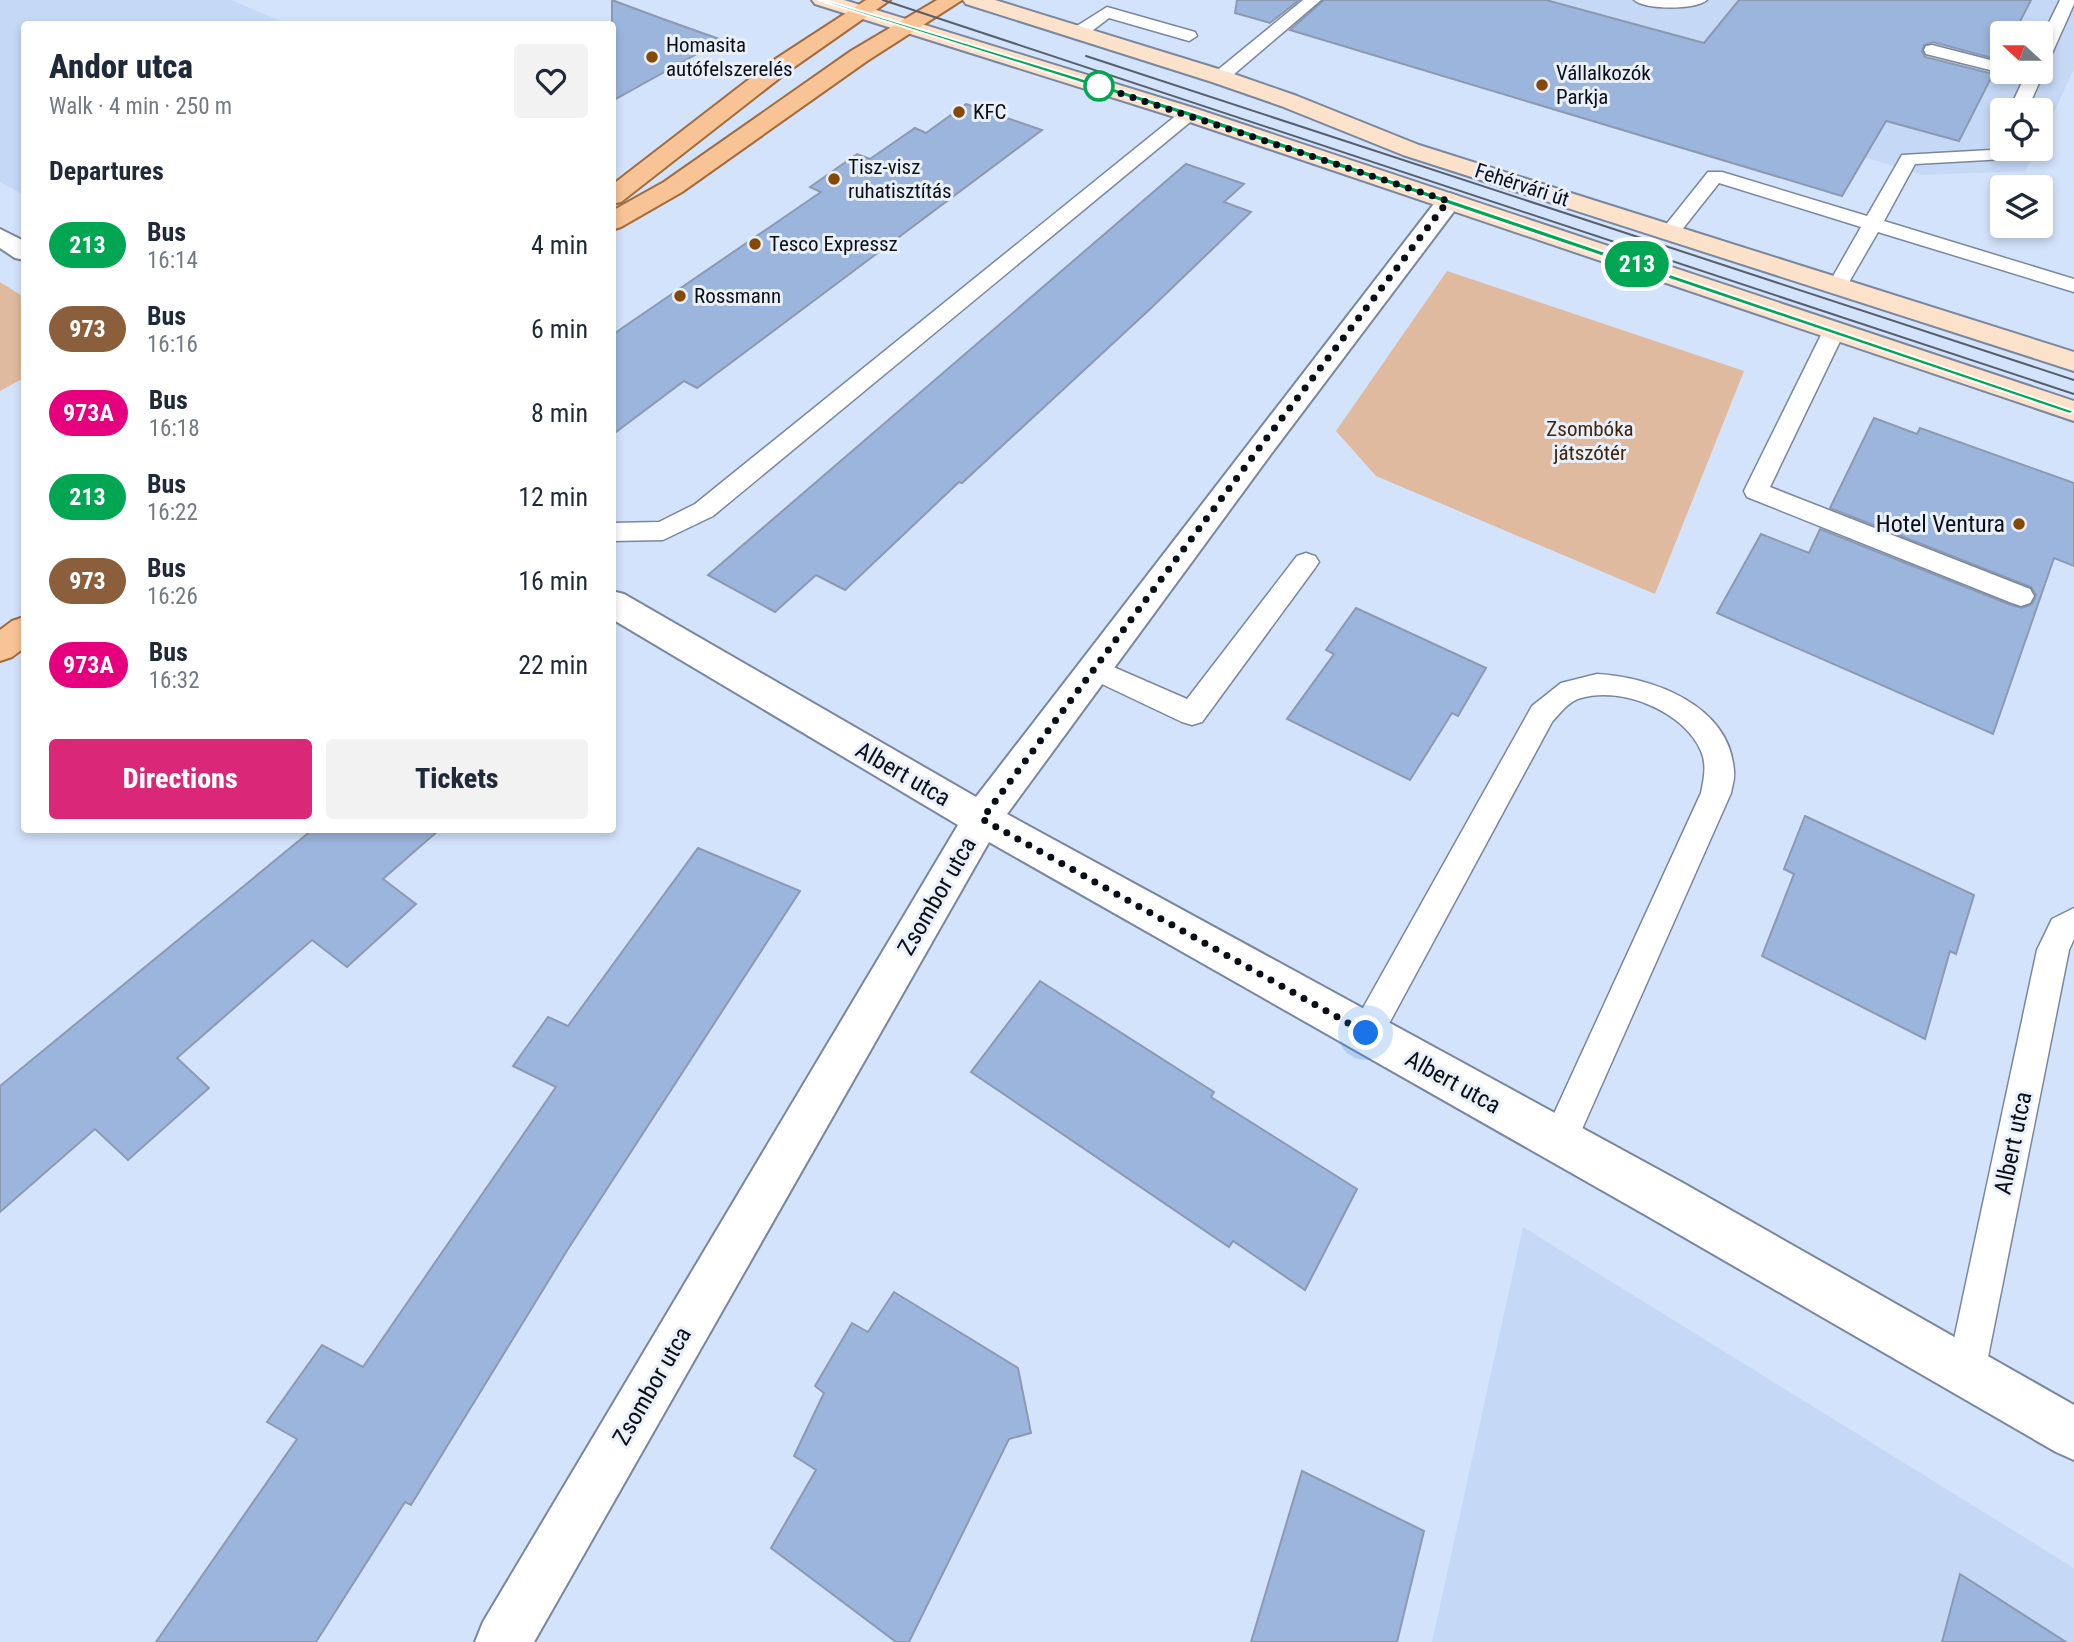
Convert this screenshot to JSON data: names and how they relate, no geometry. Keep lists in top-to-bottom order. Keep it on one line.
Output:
{"streets":{"street":["Fehérvári út","Albert utca","Zsombor utca"]},"crossings":[["Fehérvári út","Zsombor utca"],["Albert utca","Zsombor utca"]],"parks":["Zsombóka játszótér"],"places":["Homasita autófelszerelés","Vállalkozók Parkja","KFC","Tisz-visz ruhatisztítás","Tesco Expressz","Rossmann","Hotel Ventura"],"lines":["bus line 213"],"north":"left","page":{"on_map":"213","heading":[["Andor utca","Walk · 4 min · 250 m"],"Departures"],"list":[{"mark":"213","name":"Bus","note":"16:14","value":"4 min"},{"mark":"973","name":"Bus","note":"16:16","value":"6 min"},{"mark":"973A","name":"Bus","note":"16:18","value":"8 min"},{"mark":"213","name":"Bus","note":"16:22","value":"12 min"},{"mark":"973","name":"Bus","note":"16:26","value":"16 min"},{"mark":"973A","name":"Bus","note":"16:32","value":"22 min"}],"buttons":["Directions","Tickets"]}}
